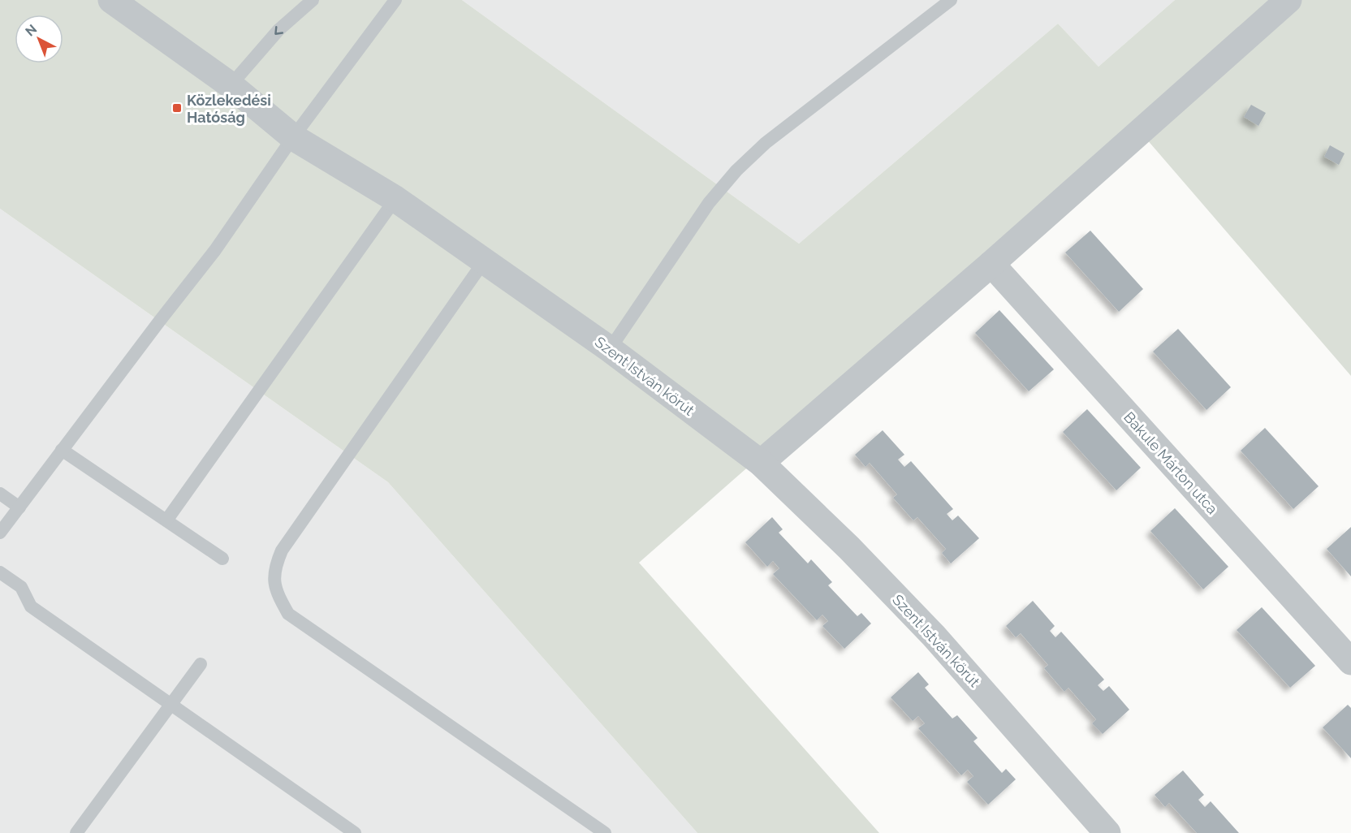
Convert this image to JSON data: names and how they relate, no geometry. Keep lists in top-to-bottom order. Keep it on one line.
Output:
{"streets":{"street":["Szent István körút","Bakule Márton utca"]},"places":{"transit":["Közlekedési Hatóság"]},"north":"top left"}
